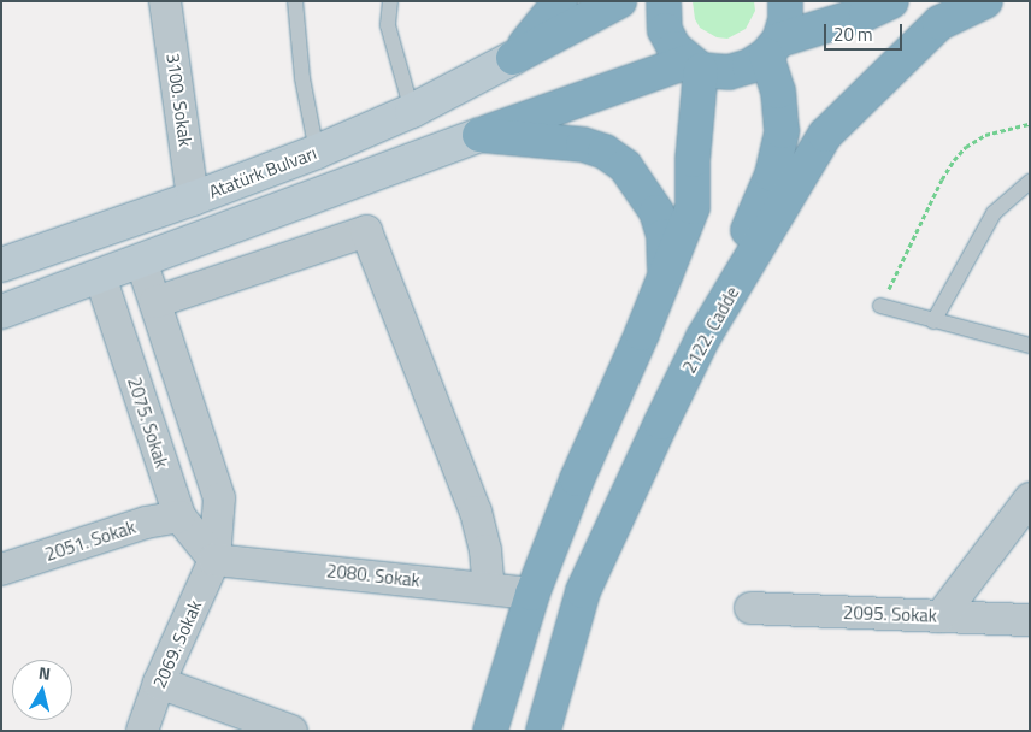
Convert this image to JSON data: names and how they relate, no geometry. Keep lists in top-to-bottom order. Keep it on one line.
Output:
{"streets":{"highway":["2122. Cadde"],"main road":["Atatürk Bulvarı"],"street":["3100. Sokak","2075. Sokak","2051. Sokak","2080. Sokak","2095. Sokak","2069. Sokak"]},"crossings":[["3100. Sokak","Atatürk Bulvarı"],["2075. Sokak","2051. Sokak"],["2075. Sokak","2080. Sokak"],["2075. Sokak","2069. Sokak"],["2080. Sokak","2069. Sokak"]],"scale_bar":"20 m","north":"top"}
